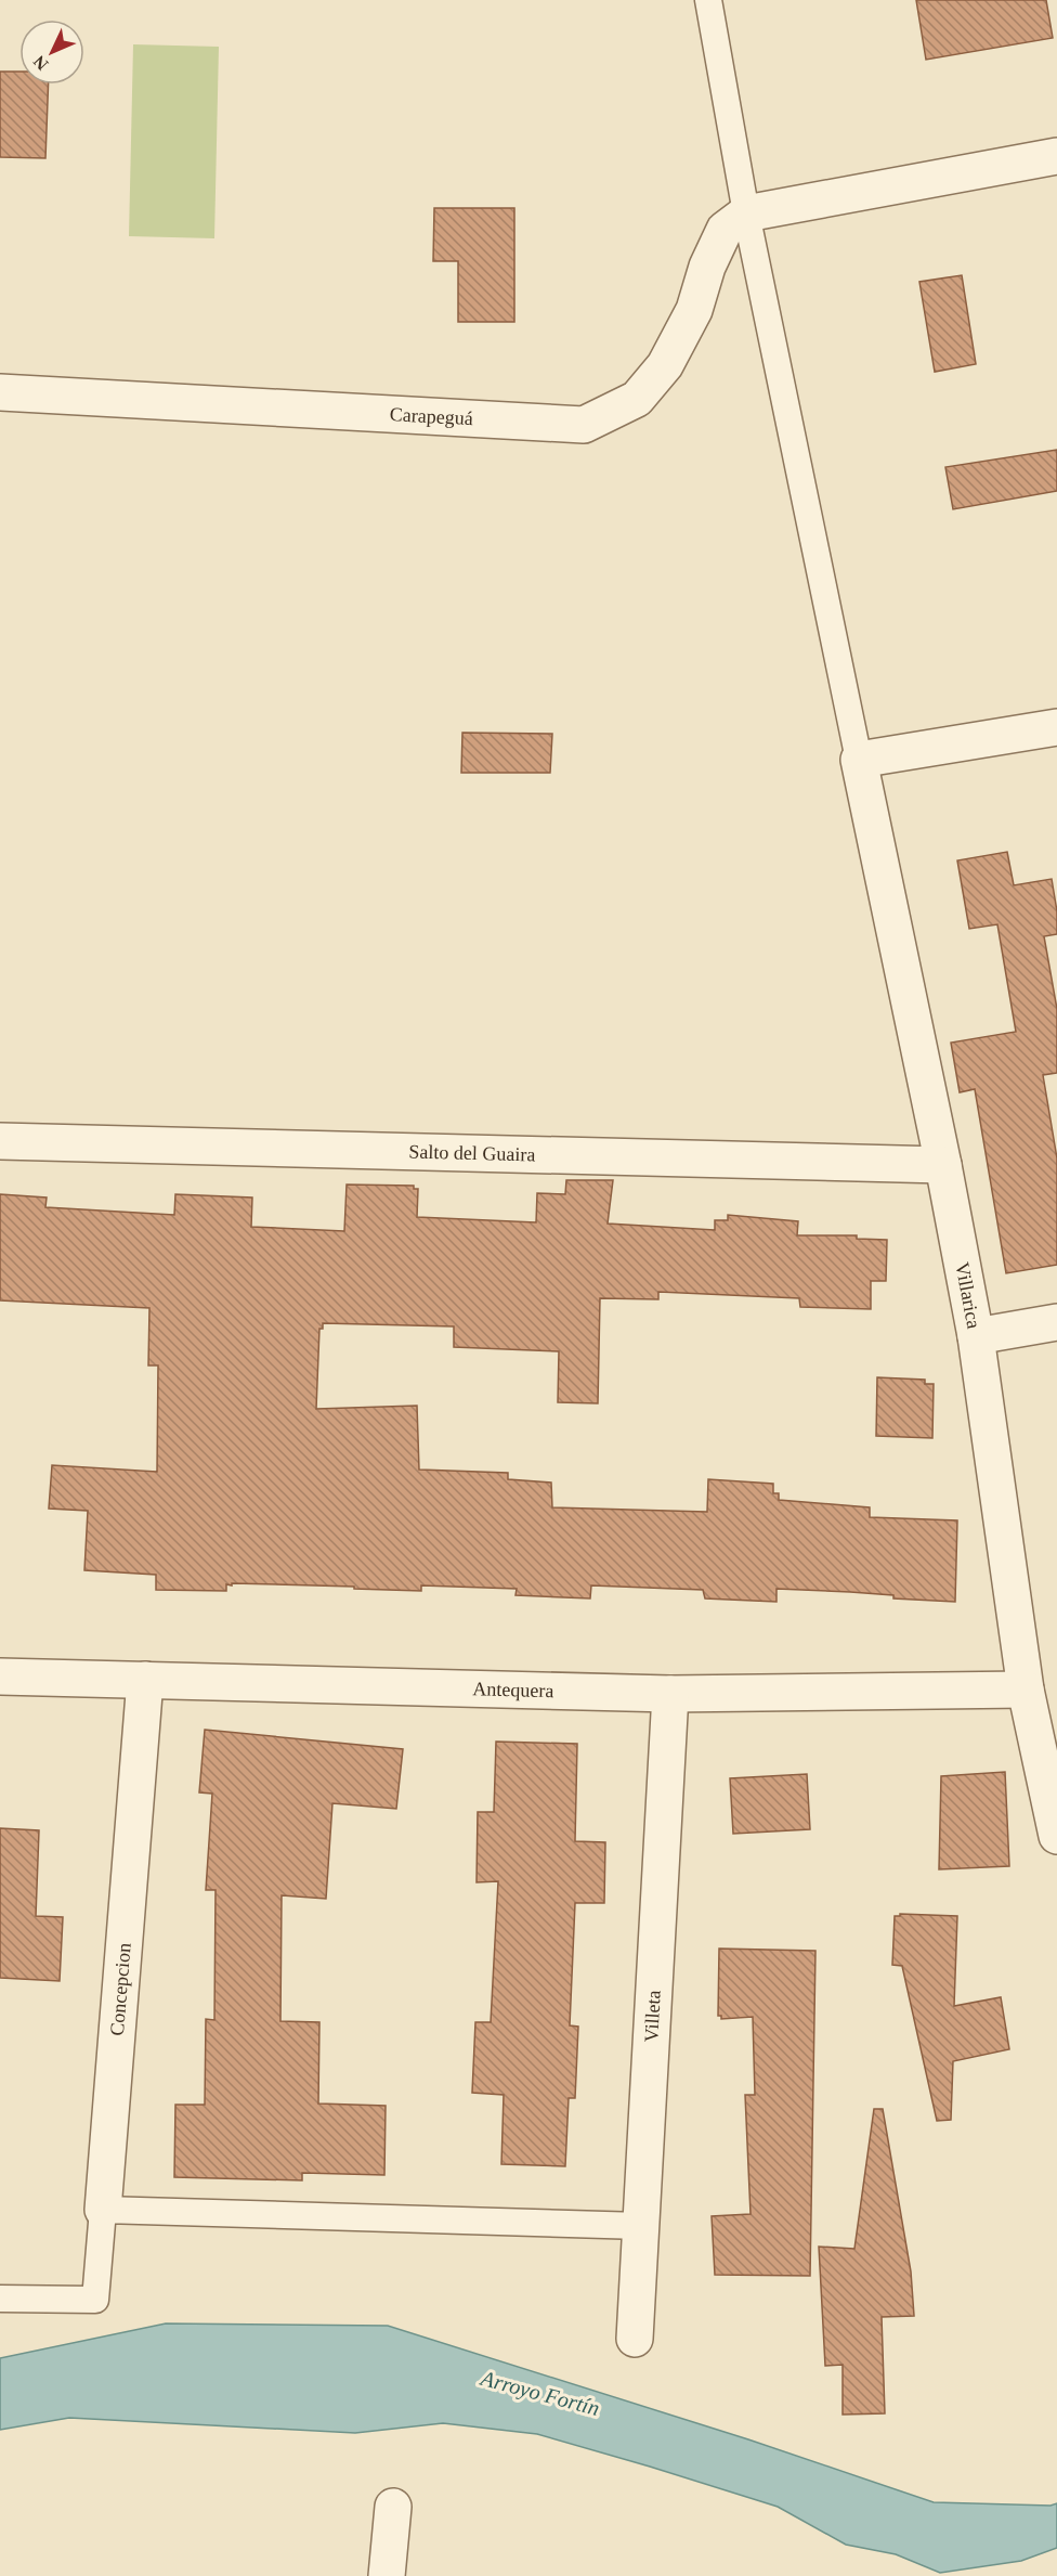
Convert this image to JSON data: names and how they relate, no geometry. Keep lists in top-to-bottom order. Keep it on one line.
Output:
{"streets":{"street":["Carapeguá","Salto del Guaira","Villarica","Antequera","Concepcion","Villeta"]},"crossings":[["Salto del Guaira","Villarica"],["Villarica","Antequera"],["Antequera","Concepcion"],["Antequera","Villeta"]],"water":["Arroyo Fortín"],"north":"bottom left"}
